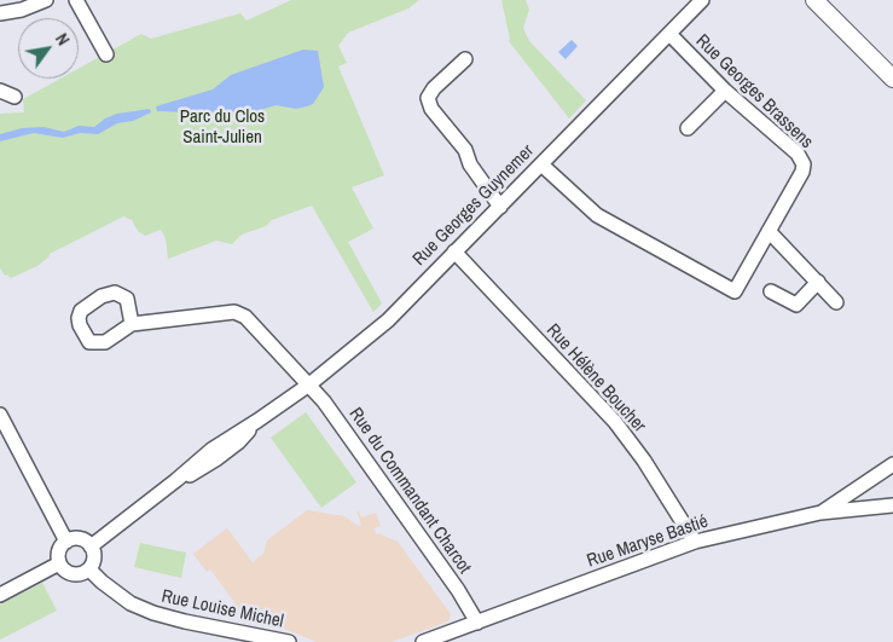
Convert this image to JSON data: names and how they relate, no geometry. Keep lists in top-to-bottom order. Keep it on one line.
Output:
{"streets":{"street":["Rue Georges Brassens","Rue Georges Guynemer","Rue Hélène Boucher","Rue du Commandant Charcot","Rue Maryse Bastié","Rue Louise Michel"]},"crossings":[["Rue Georges Brassens","Rue Georges Guynemer"],["Rue Georges Guynemer","Rue Hélène Boucher"],["Rue Georges Guynemer","Rue du Commandant Charcot"],["Rue Georges Guynemer","Rue Louise Michel"],["Rue Hélène Boucher","Rue Maryse Bastié"],["Rue du Commandant Charcot","Rue Maryse Bastié"]],"parks":["Parc du Clos Saint-Julien"],"north":"top right"}
